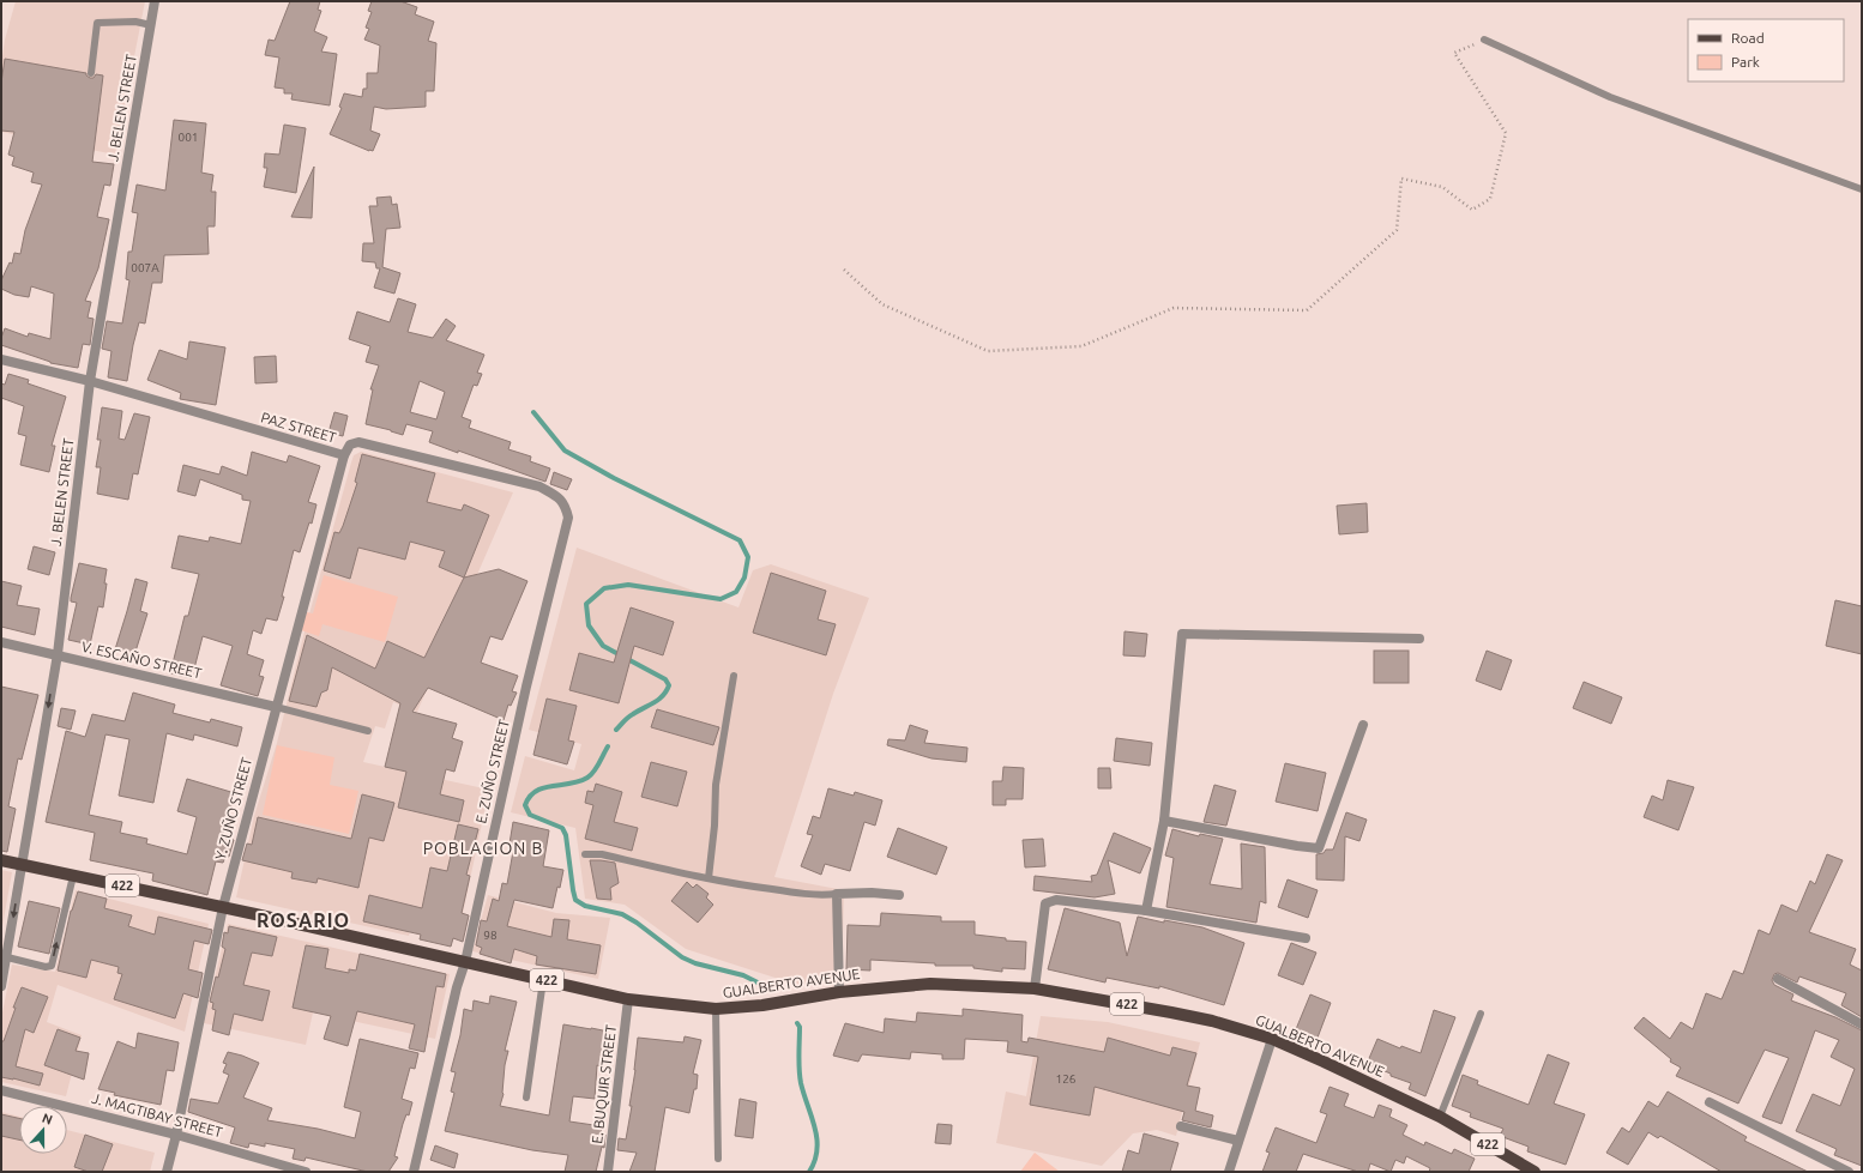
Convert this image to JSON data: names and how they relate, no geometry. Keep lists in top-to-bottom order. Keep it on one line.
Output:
{"streets":{"main road":["422","GUALBERTO AVENUE"],"street":["J. BELEN STREET","PAZ STREET","V. ESCAÑO STREET","E. ZUÑO STREET","Y. ZUÑO STREET","E. BUQUIR STREET","J. MAGTIBAY STREET"]},"crossings":[["J. BELEN STREET","PAZ STREET"],["J. BELEN STREET","V. ESCAÑO STREET"],["J. BELEN STREET","GUALBERTO AVENUE"],["PAZ STREET","E. ZUÑO STREET"],["PAZ STREET","Y. ZUÑO STREET"],["V. ESCAÑO STREET","Y. ZUÑO STREET"],["E. ZUÑO STREET","GUALBERTO AVENUE"],["Y. ZUÑO STREET","GUALBERTO AVENUE"],["Y. ZUÑO STREET","J. MAGTIBAY STREET"],["GUALBERTO AVENUE","E. BUQUIR STREET"]],"districts":["POBLACION B","ROSARIO"],"house_numbers":["001","007A","98","126"],"legend":["Road","Park"],"north":"top"}
